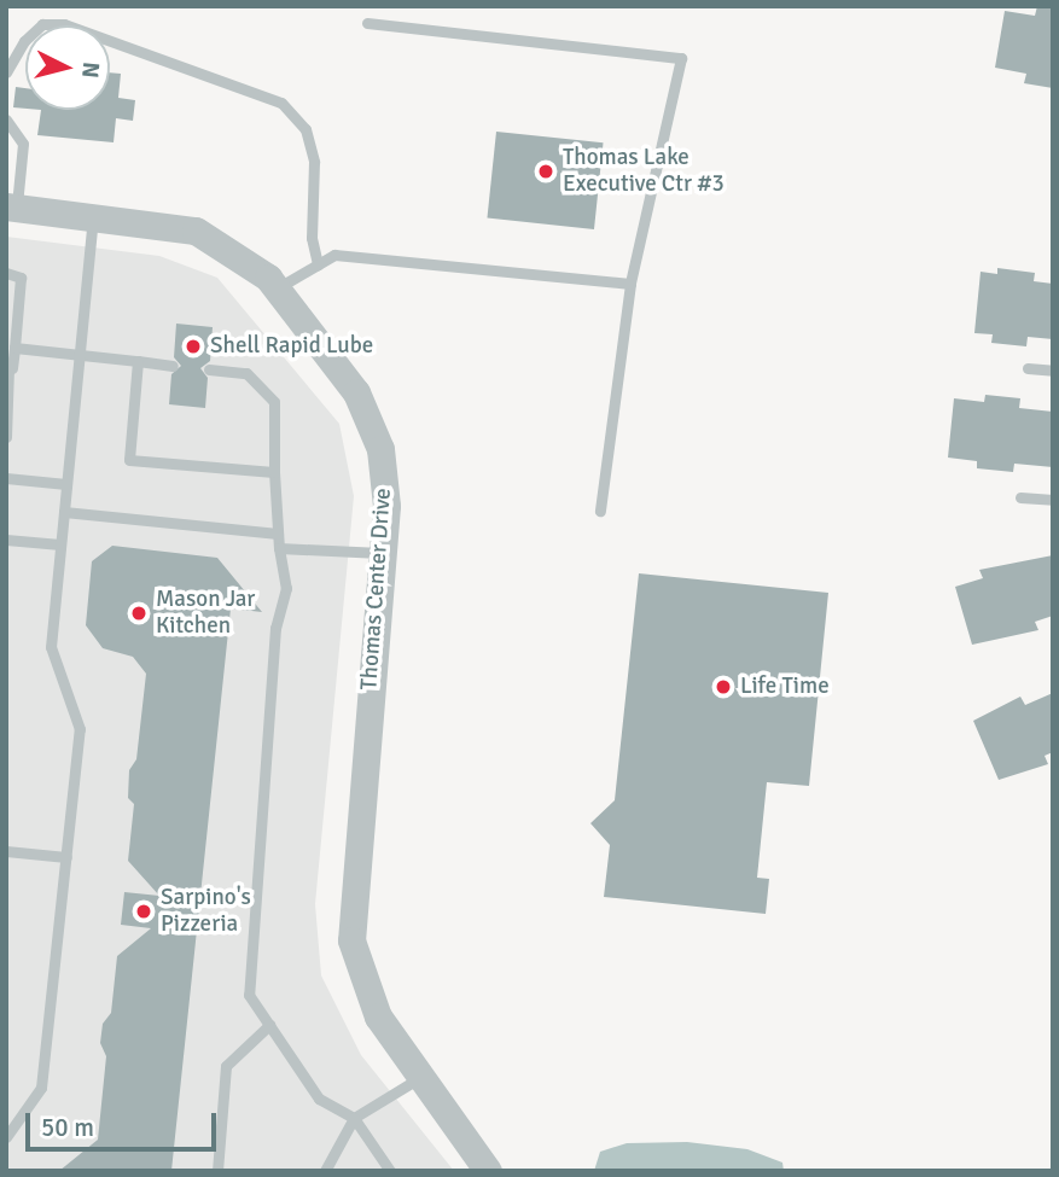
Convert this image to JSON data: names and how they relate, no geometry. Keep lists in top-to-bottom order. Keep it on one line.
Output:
{"streets":{"street":["Thomas Center Drive"]},"places":["Thomas Lake Executive Ctr #3","Shell Rapid Lube","Mason Jar Kitchen","Life Time","Sarpino's Pizzeria"],"scale_bar":"50 m","north":"right"}
